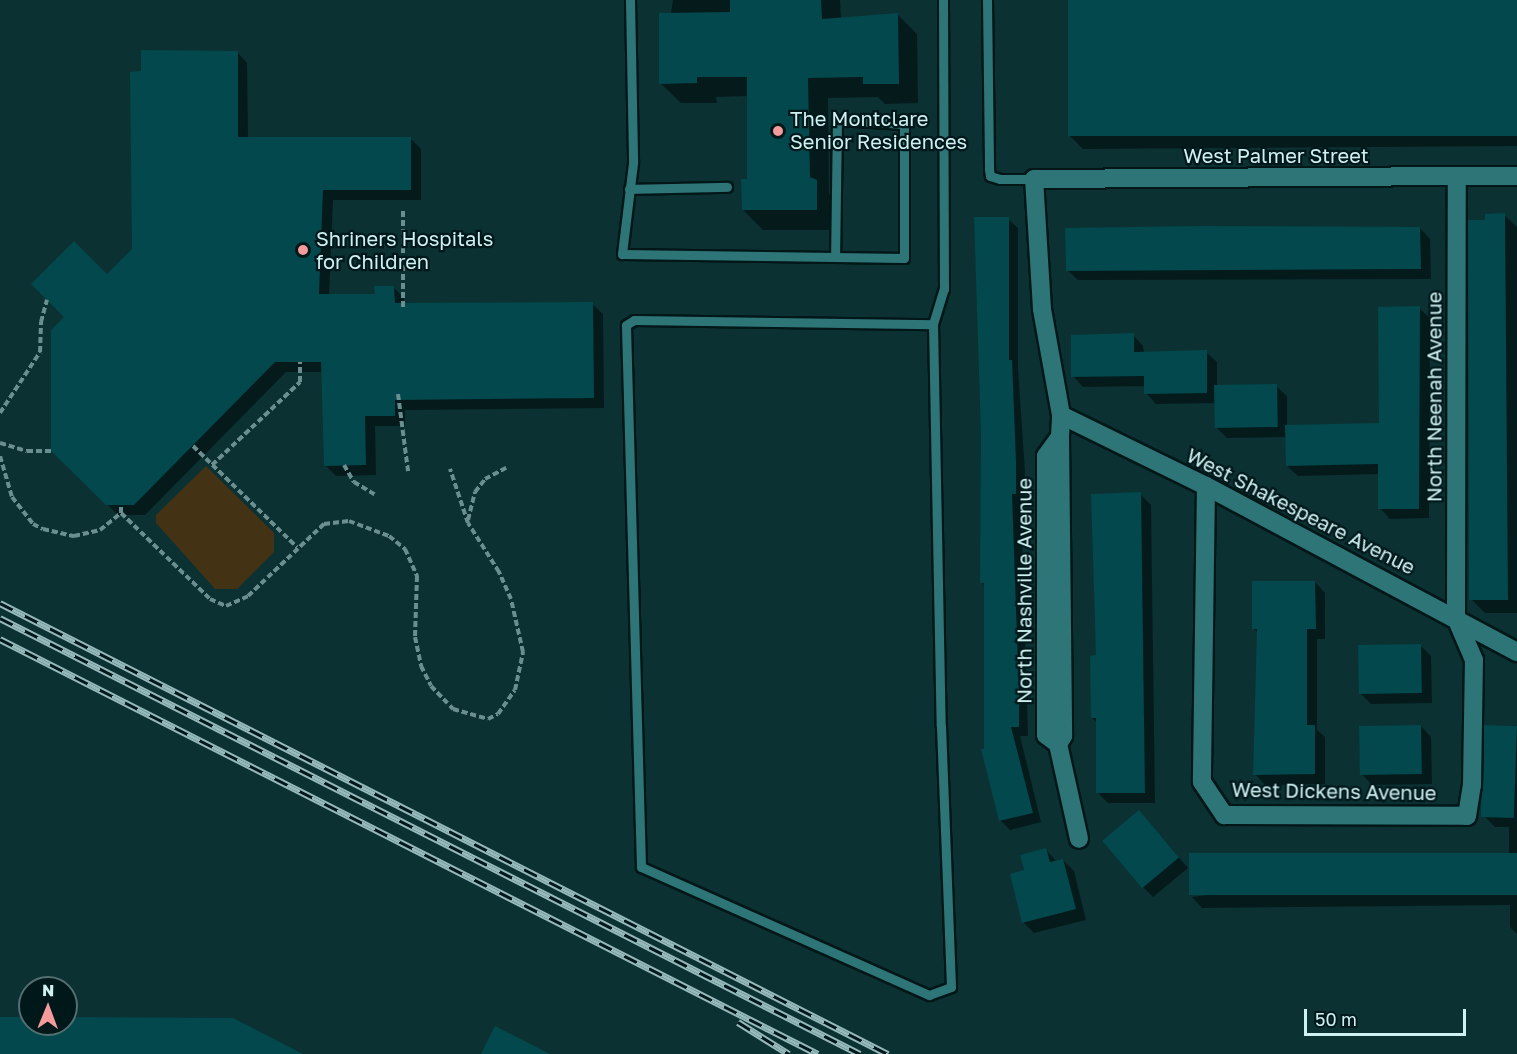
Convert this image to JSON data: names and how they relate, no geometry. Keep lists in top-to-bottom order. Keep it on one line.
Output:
{"streets":{"street":["West Palmer Street","North Neenah Avenue","West Shakespeare Avenue","North Nashville Avenue","West Dickens Avenue"]},"crossings":[["West Palmer Street","North Neenah Avenue"],["West Palmer Street","North Nashville Avenue"],["North Neenah Avenue","West Shakespeare Avenue"],["North Neenah Avenue","West Dickens Avenue"],["West Shakespeare Avenue","North Nashville Avenue"],["West Shakespeare Avenue","West Dickens Avenue"]],"places":["The Montclare Senior Residences","Shriners Hospitals for Children"],"scale_bar":"50 m","north":"top"}
